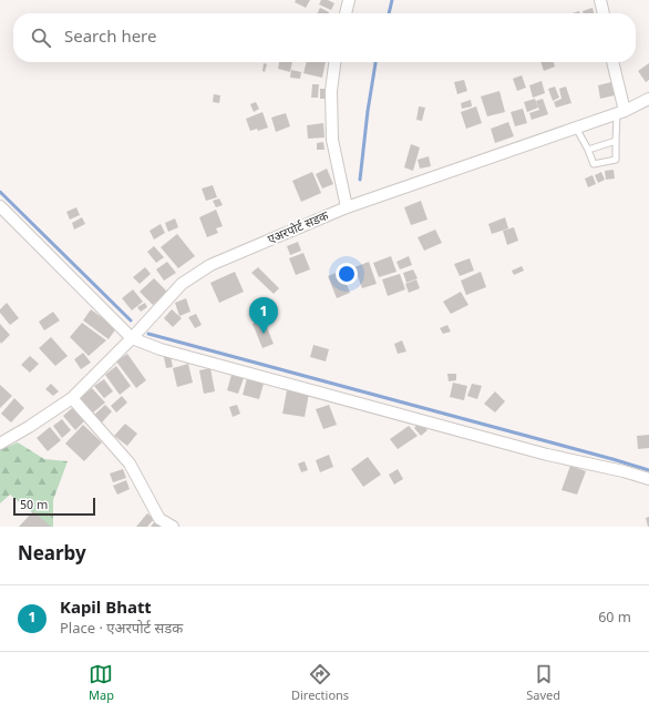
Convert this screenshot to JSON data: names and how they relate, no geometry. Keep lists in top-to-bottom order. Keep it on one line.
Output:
{"streets":{"street":["एअरपोर्ट सडक"]},"scale_bar":"50 m","page":{"search":"Search here","pins":"1","scale":"50 m","heading":"Nearby","list":[{"mark":"1","name":"Kapil Bhatt","note":"Place · एअरपोर्ट सडक","value":"60 m"}],"nav":["Map","Directions","Saved"]}}
